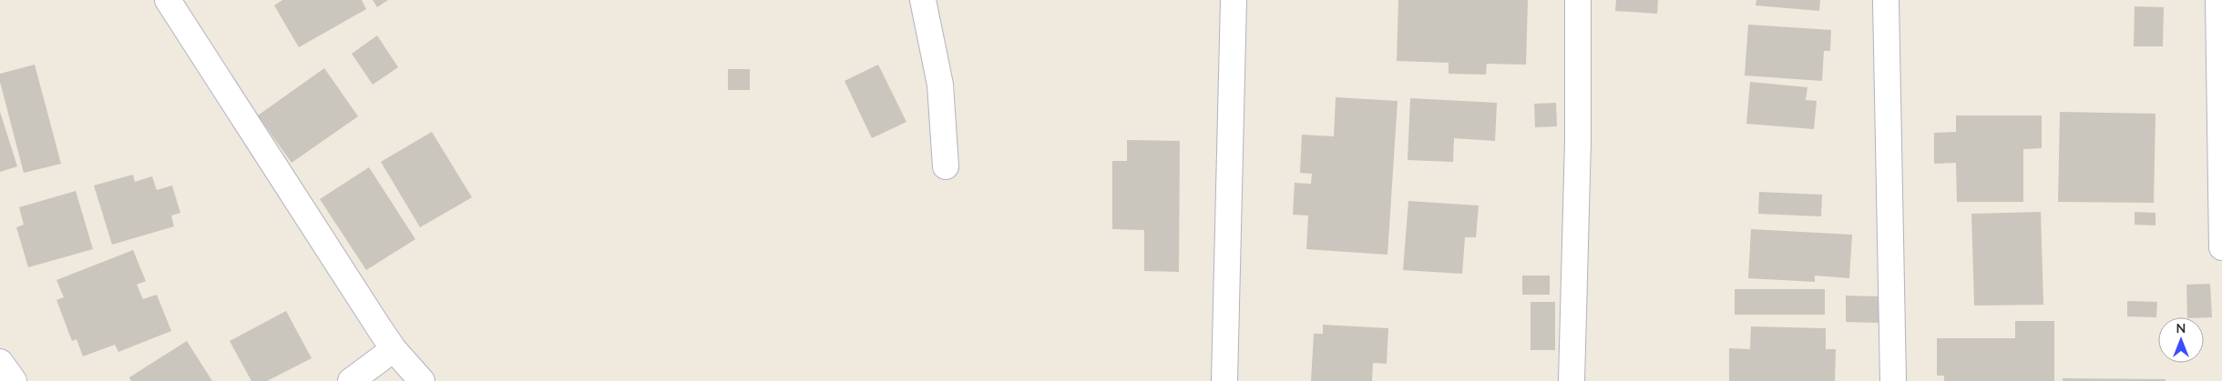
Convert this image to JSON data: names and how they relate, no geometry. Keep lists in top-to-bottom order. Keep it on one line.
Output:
{"north":"top"}
